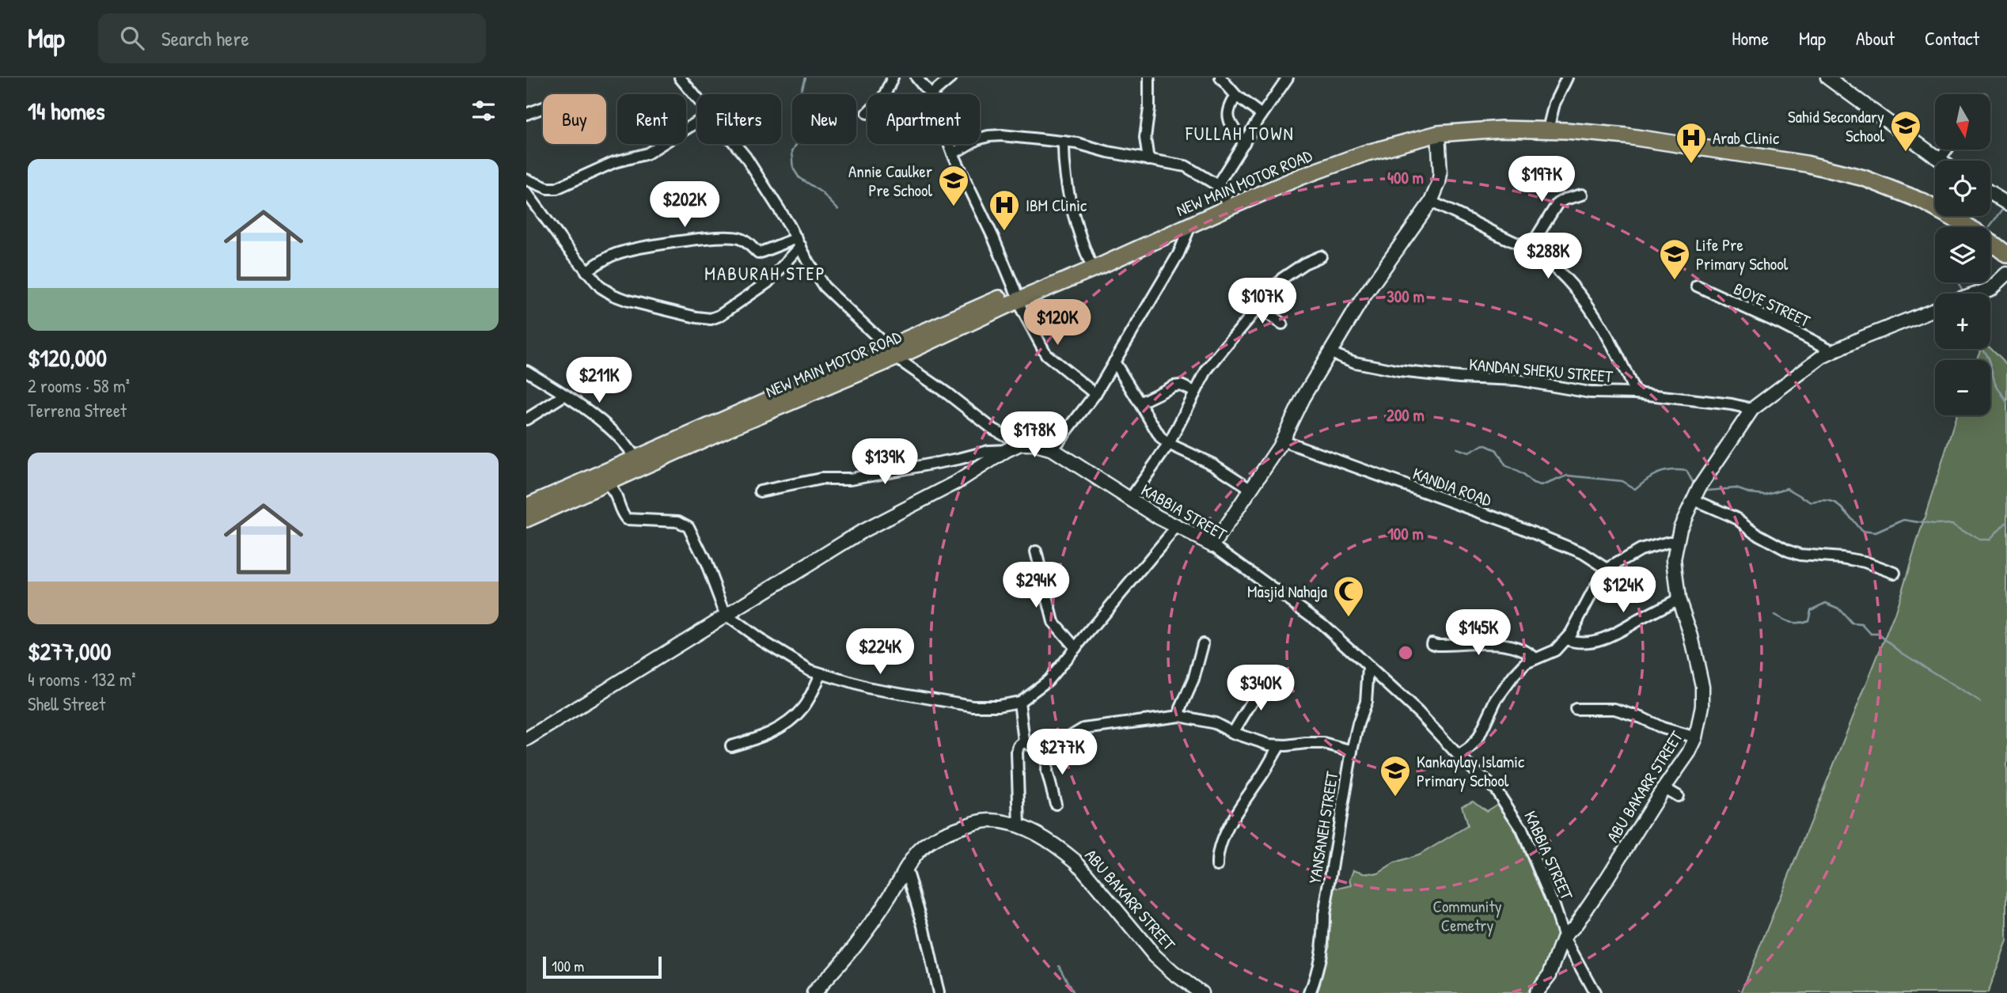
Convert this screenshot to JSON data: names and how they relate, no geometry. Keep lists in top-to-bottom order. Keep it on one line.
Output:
{"streets":{"highway":["NEW MAIN MOTOR ROAD"],"street":["BOYE STREET","KANDAN SHEKU STREET","KANDIA ROAD","KABBIA STREET","ABU BAKARR STREET","YANSANEH STREET"]},"crossings":[["BOYE STREET","ABU BAKARR STREET"],["KANDAN SHEKU STREET","ABU BAKARR STREET"],["KABBIA STREET","ABU BAKARR STREET"],["KABBIA STREET","YANSANEH STREET"]],"districts":["FULLAH TOWN","MABURAH STEP"],"parks":["Community Cemetry"],"places":{"school or university":["Sahid Secondary School","Annie Caulker Pre School","Life Pre Primary School","Kankaylay Islamic Primary School"],"hospital":["Arab Clinic","IBM Clinic"],"mosque":["Masjid Nahaja"]},"scale_bar":"100 m","north":"bottom","page":{"header":"Map","search":"Search here","nav":["Home","Map","About","Contact"],"heading":"14 homes","map_buttons":["+","−"],"chip":["Buy","Rent","Filters","New","Apartment"],"list":[{"name":"$120,000","note":"2 rooms · 58 m² · Terrena Street"},{"name":"$277,000","note":"4 rooms · 132 m² · Shell Street"}],"price":["$197K","$202K","$288K","$107K","$120K","$211K","$178K","$139K","$294K","$124K","$145K","$224K","$340K","$277K"],"scale":"100 m"},"rings":["400 m","300 m","200 m","100 m"]}
